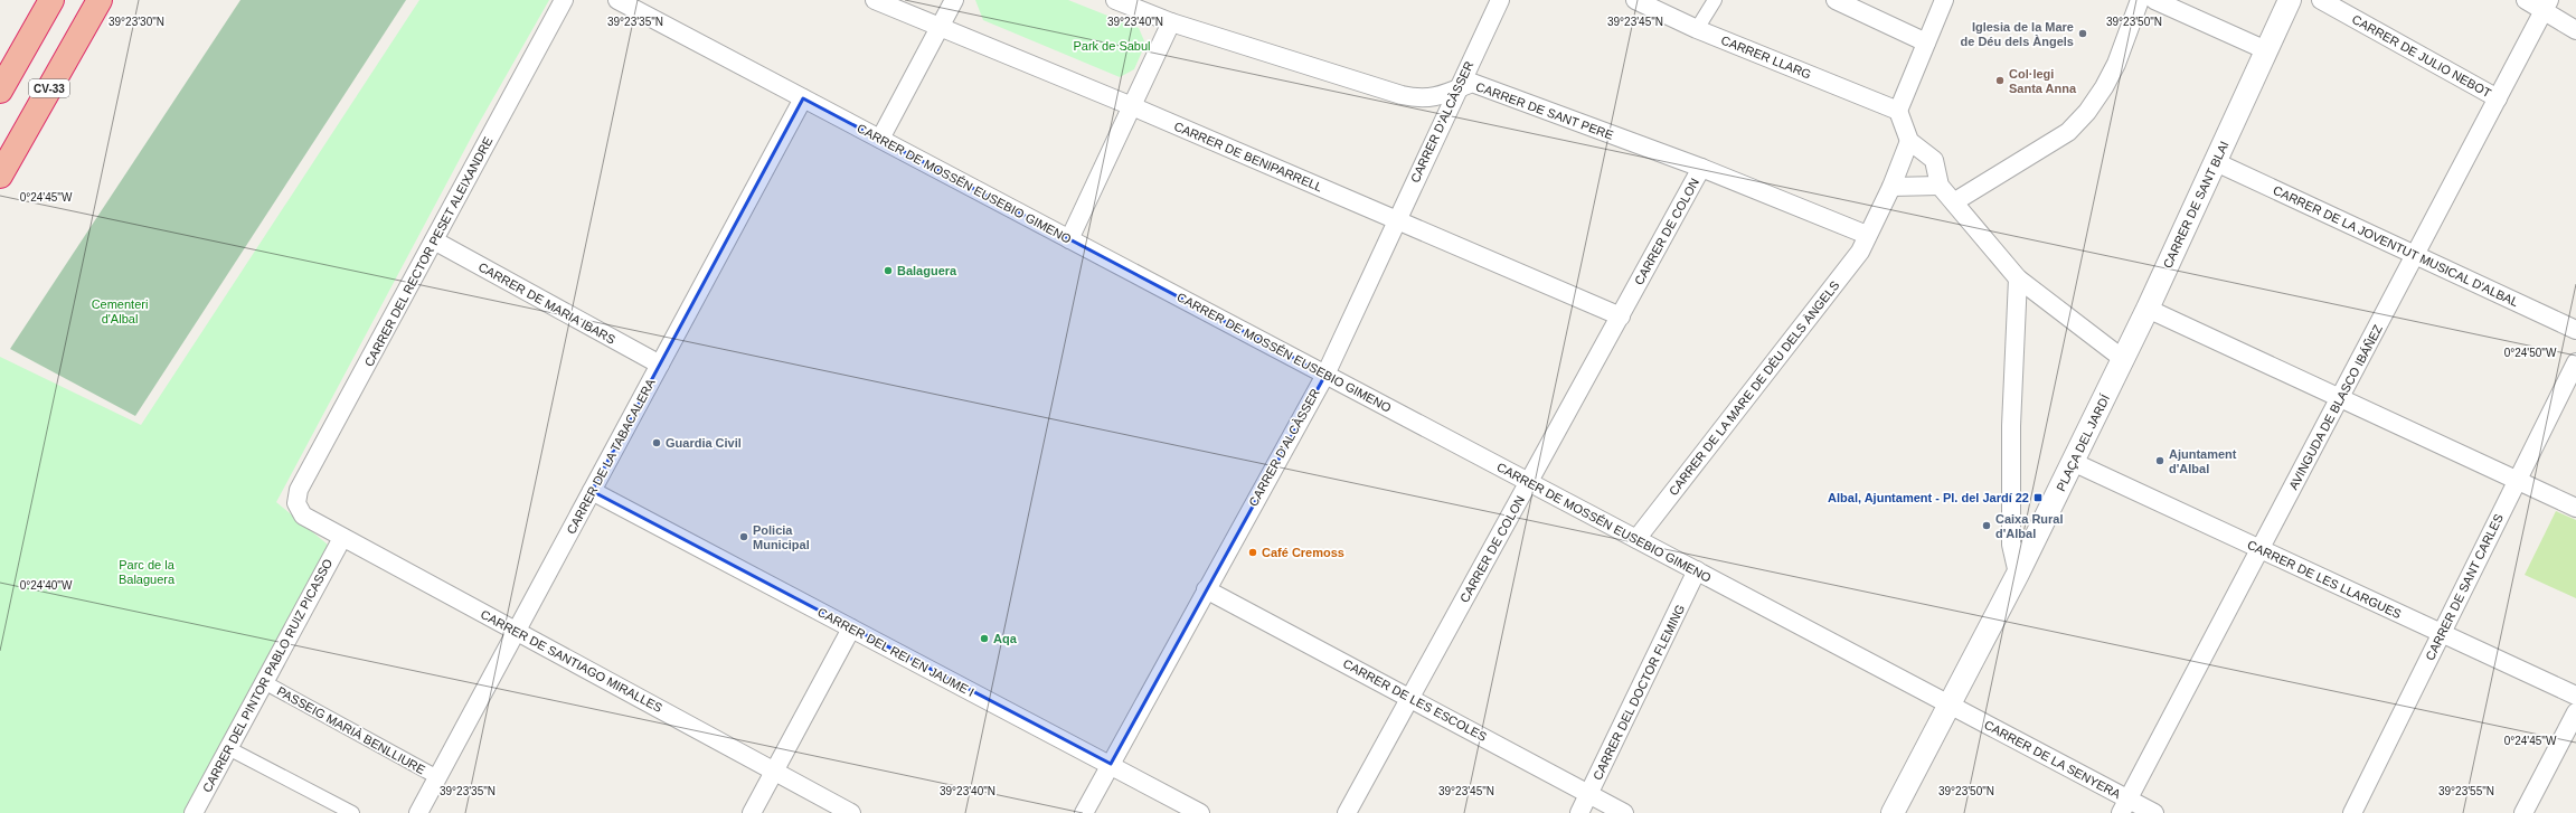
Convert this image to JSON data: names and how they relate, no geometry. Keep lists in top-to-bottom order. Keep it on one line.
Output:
{"streets":{"highway":["CV-33"],"street":["CARRER DE JULIO NEBOT","CARRER LLARG","CARRER DE SANT PERE","CARRER D'ALCÀSSER","CARRER DE BENIPARRELL","CARRER DE MOSSÉN EUSEBIO GIMENO","CARRER DE SANT BLAI","CARRER DE COLON","CARRER DE LA JOVENTUT MUSICAL D'ALBAL","CARRER DEL RECTOR PESET ALEIXANDRE","CARRER DE MARIA IBARS","CARRER DE LA MARE DE DÉU DELS ÀNGELS","AVINGUDA DE BLASCO IBÁÑEZ","PLAÇA DEL JARDÍ","CARRER DE LA TABACALERA","CARRER DE LES LLARGUES","CARRER DE SANT CARLES","CARRER DEL REI EN JAUME I","CARRER DE SANTIAGO MIRALLES","CARRER DEL PINTOR PABLO RUIZ PICASSO","CARRER DEL DOCTOR FLEMING","CARRER DE LES ESCOLES","PASSEIG MARIÀ BENLLIURE","CARRER DE LA SENYERA"]},"crossings":[["CARRER DE JULIO NEBOT","AVINGUDA DE BLASCO IBÁÑEZ"],["CARRER DE SANT PERE","CARRER D'ALCÀSSER"],["CARRER DE SANT PERE","CARRER DE COLON"],["CARRER DE SANT PERE","CARRER DE LA MARE DE DÉU DELS ÀNGELS"],["CARRER D'ALCÀSSER","CARRER DE BENIPARRELL"],["CARRER D'ALCÀSSER","CARRER DE MOSSÉN EUSEBIO GIMENO"],["CARRER D'ALCÀSSER","CARRER DEL REI EN JAUME I"],["CARRER D'ALCÀSSER","CARRER DE LES ESCOLES"],["CARRER DE BENIPARRELL","CARRER DE COLON"],["CARRER DE MOSSÉN EUSEBIO GIMENO","CARRER DE COLON"],["CARRER DE MOSSÉN EUSEBIO GIMENO","CARRER DE LA MARE DE DÉU DELS ÀNGELS"],["CARRER DE MOSSÉN EUSEBIO GIMENO","PLAÇA DEL JARDÍ"],["CARRER DE MOSSÉN EUSEBIO GIMENO","CARRER DE LA TABACALERA"],["CARRER DE MOSSÉN EUSEBIO GIMENO","CARRER DEL DOCTOR FLEMING"],["CARRER DE MOSSÉN EUSEBIO GIMENO","CARRER DE LA SENYERA"],["CARRER DE SANT BLAI","CARRER DE LA JOVENTUT MUSICAL D'ALBAL"],["CARRER DE SANT BLAI","PLAÇA DEL JARDÍ"],["CARRER DE COLON","CARRER DE LES ESCOLES"],["CARRER DE LA JOVENTUT MUSICAL D'ALBAL","AVINGUDA DE BLASCO IBÁÑEZ"],["CARRER DEL RECTOR PESET ALEIXANDRE","CARRER DE MARIA IBARS"],["CARRER DEL RECTOR PESET ALEIXANDRE","CARRER DE SANTIAGO MIRALLES"],["CARRER DE MARIA IBARS","CARRER DE LA TABACALERA"],["AVINGUDA DE BLASCO IBÁÑEZ","CARRER DE LES LLARGUES"],["AVINGUDA DE BLASCO IBÁÑEZ","CARRER DE LA SENYERA"],["PLAÇA DEL JARDÍ","CARRER DE LES LLARGUES"],["PLAÇA DEL JARDÍ","CARRER DE LA SENYERA"],["CARRER DE LA TABACALERA","CARRER DEL REI EN JAUME I"],["CARRER DE LA TABACALERA","CARRER DE SANTIAGO MIRALLES"],["CARRER DE LA TABACALERA","PASSEIG MARIÀ BENLLIURE"],["CARRER DE LES LLARGUES","CARRER DE SANT CARLES"],["CARRER DE SANTIAGO MIRALLES","CARRER DEL PINTOR PABLO RUIZ PICASSO"],["CARRER DEL PINTOR PABLO RUIZ PICASSO","PASSEIG MARIÀ BENLLIURE"],["CARRER DEL DOCTOR FLEMING","CARRER DE LES ESCOLES"]],"parks":["Park de Sabul","Cementeri d'Albal","Parc de la Balaguera"],"places":{"other":["Iglesia de la Mare de Déu dels Àngels","Col·legi Santa Anna","Balaguera","Guardia Civil","Ajuntament d'Albal","Caixa Rural d'Albal","Policia Municipal","Café Cremoss","Aqa"],"transit":["Albal, Ajuntament - Pl. del Jardí 22"]},"coordinates":["39°23'30\"N","39°23'35\"N","39°23'40\"N","39°23'45\"N","39°23'50\"N","0°24'45\"W","0°24'50\"W","0°24'40\"W","39°23'55\"N"]}
